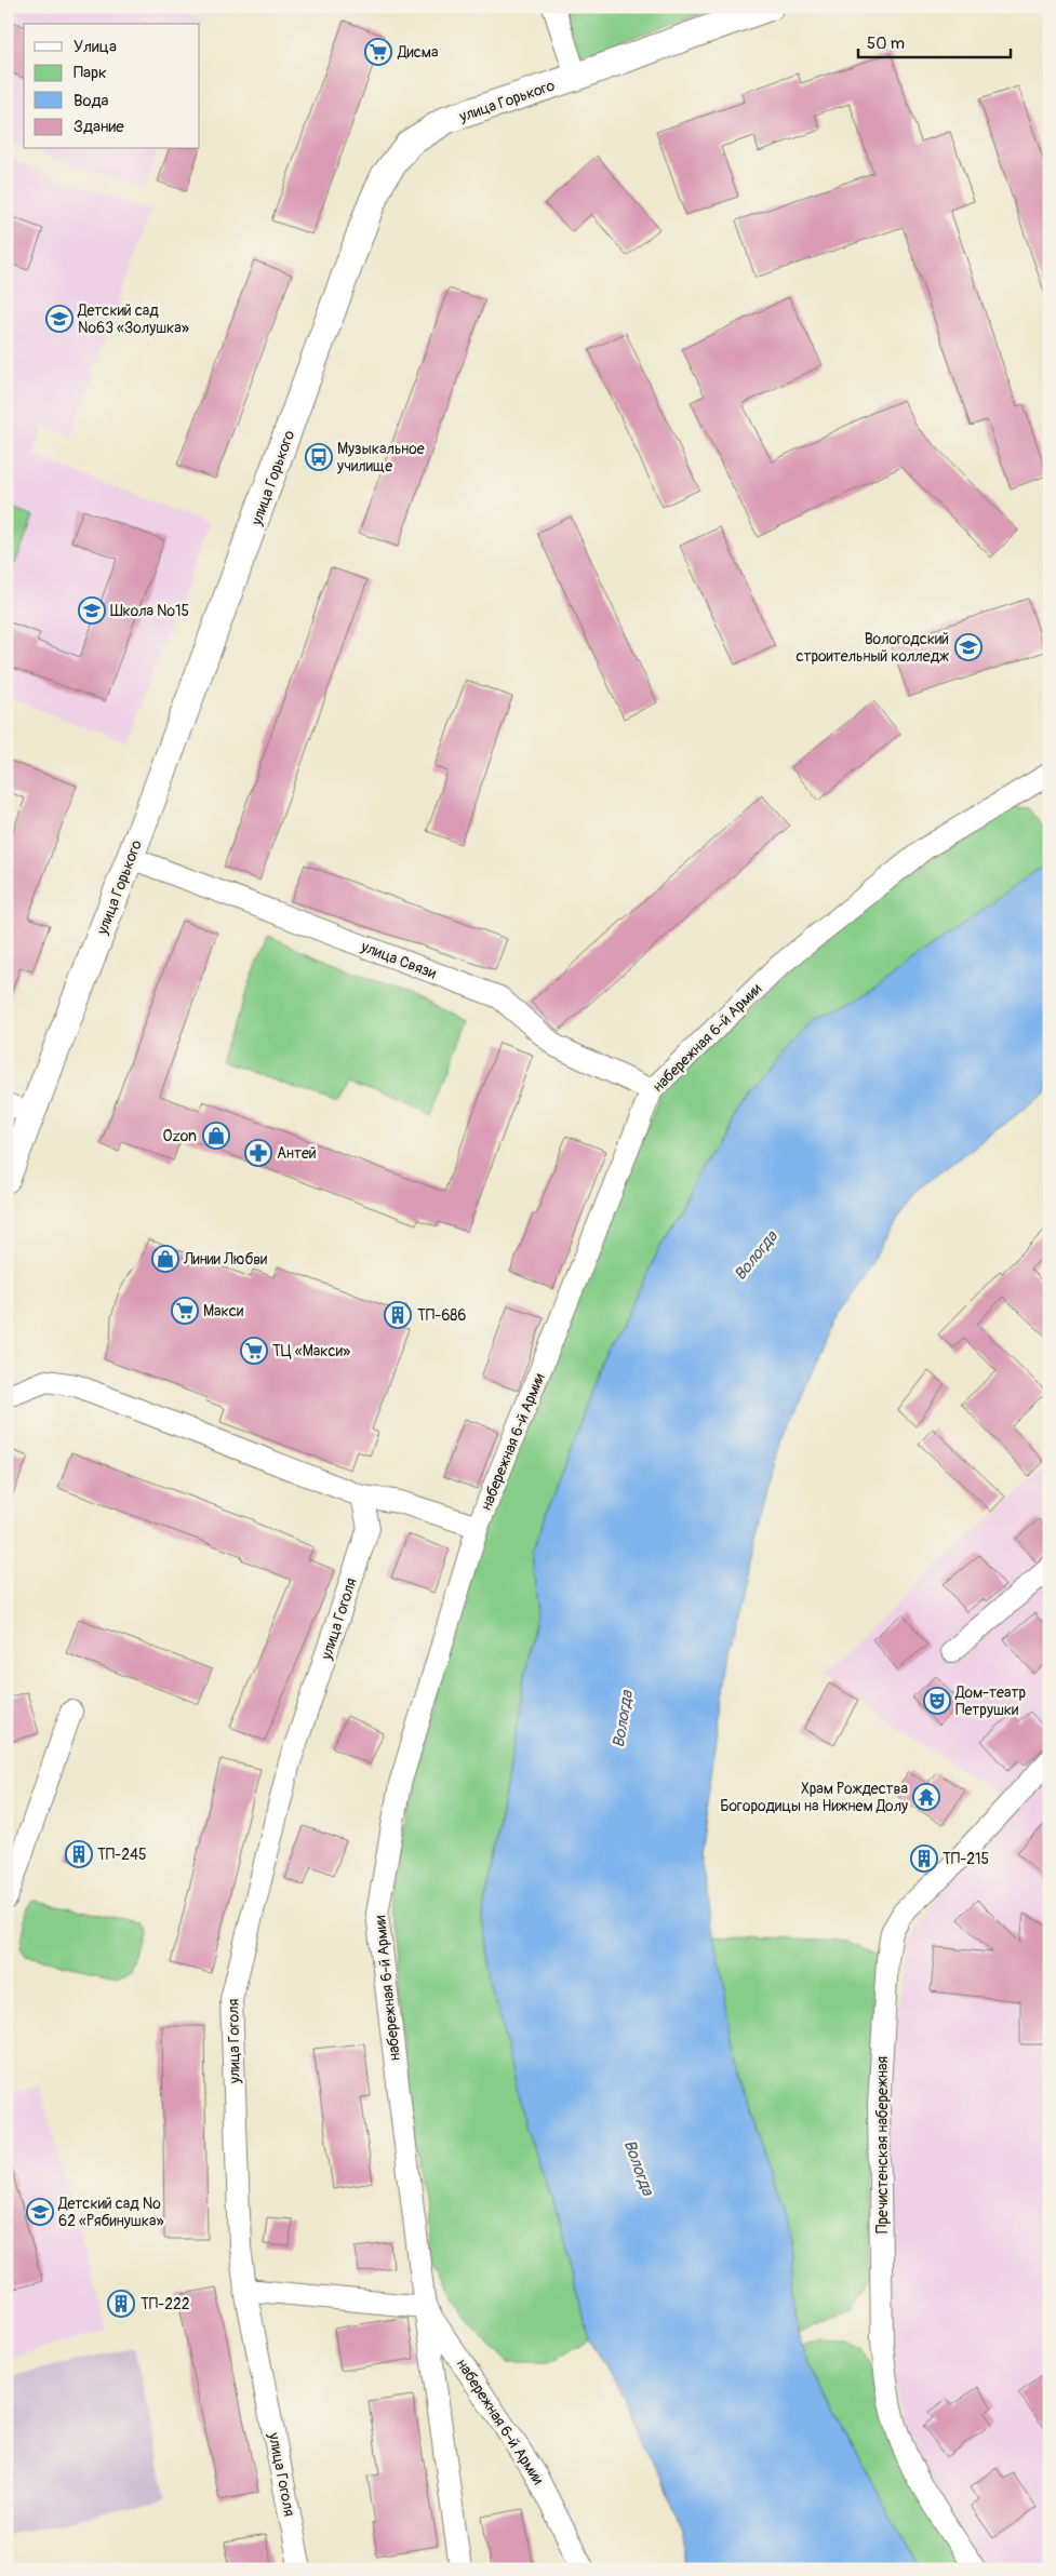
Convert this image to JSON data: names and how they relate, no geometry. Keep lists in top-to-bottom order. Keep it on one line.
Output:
{"streets":{"street":["улица Горького","улица Связи","набережная 6-й Армии","улица Гоголя","Пречистенская набережная"]},"crossings":[["улица Горького","улица Связи"],["улица Связи","набережная 6-й Армии"]],"water":["Вологда"],"places":{"supermarket":["Дисма","Макси","ТЦ «Макси»"],"school or university":["Детский сад №63 «Золушка»","Школа №15","Вологодский строительный колледж","Детский сад № 62 «Рябинушка»"],"bus stop":["Музыкальное училище"],"shop":["Ozon","Линии Любви"],"pharmacy":["Антей"],"building":["ТП-686","ТП-245","ТП-215","ТП-222"],"theatre":["Дом-театр Петрушки"],"temple":["Храм Рождества Богородицы на Нижнем Долу"]},"legend":["Улица","Парк","Вода","Здание"],"scale_bar":"50 m"}
